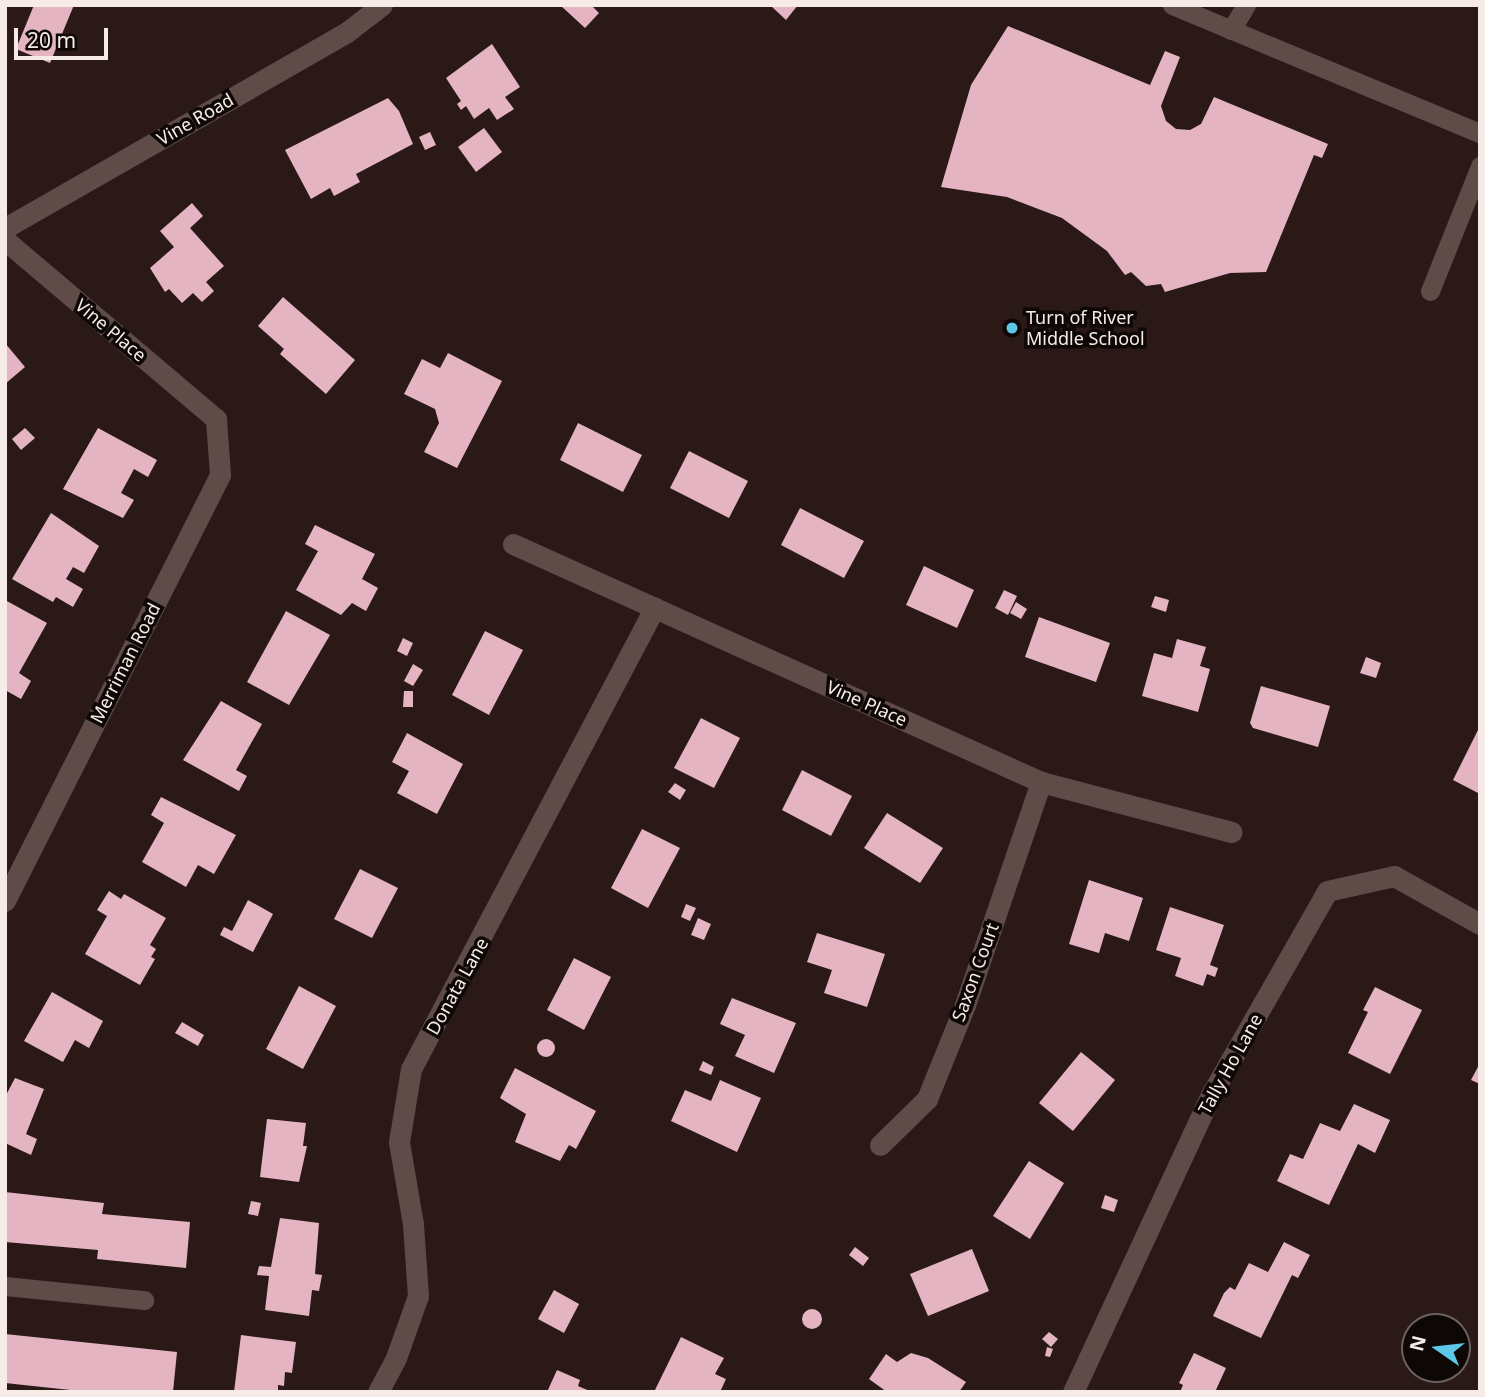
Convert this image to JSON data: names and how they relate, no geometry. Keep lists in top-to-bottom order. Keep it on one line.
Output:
{"streets":{"street":["Vine Road","Vine Place","Merriman Road","Saxon Court","Donata Lane","Tally Ho Lane"]},"crossings":[["Vine Place","Merriman Road"],["Vine Place","Saxon Court"],["Vine Place","Donata Lane"]],"places":["Turn of River Middle School"],"scale_bar":"20 m","north":"left"}
